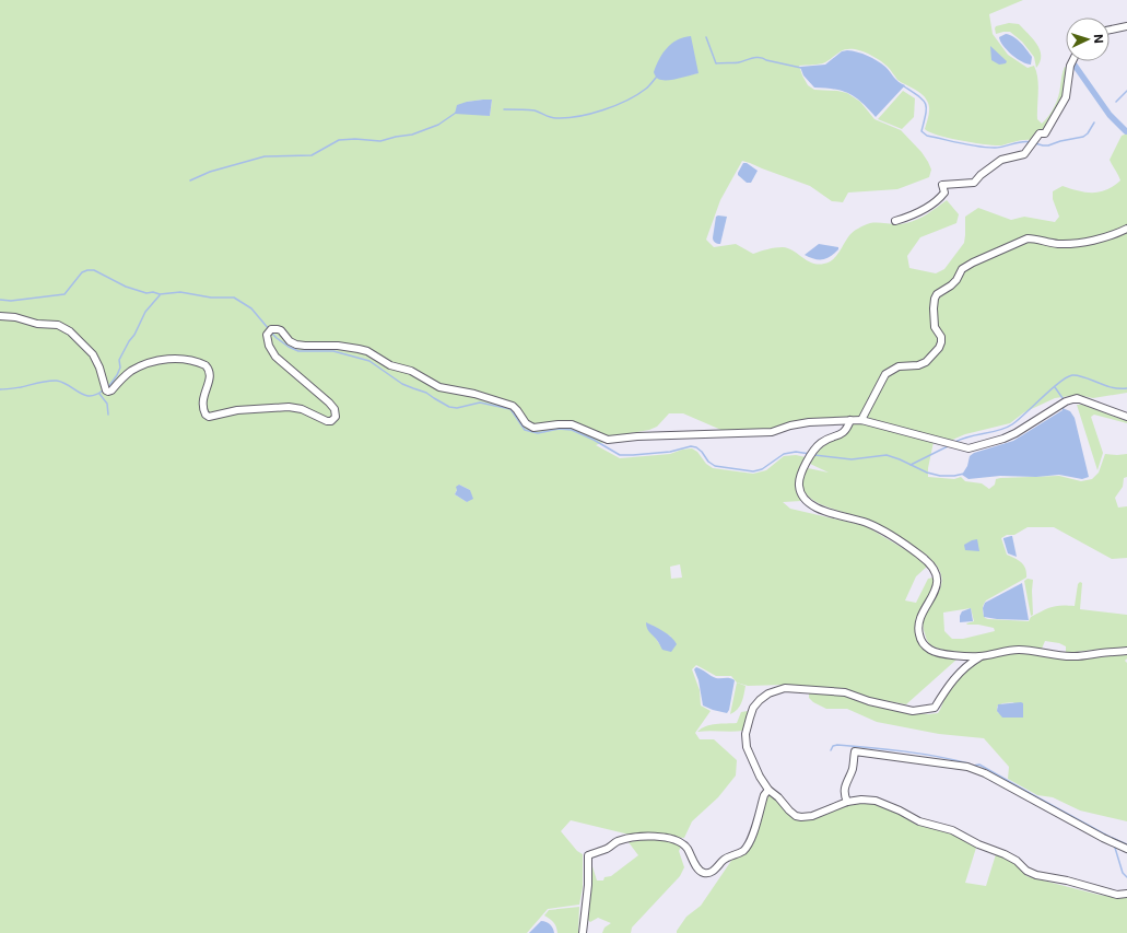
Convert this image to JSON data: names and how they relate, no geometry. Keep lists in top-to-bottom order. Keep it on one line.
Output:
{"north":"right"}
